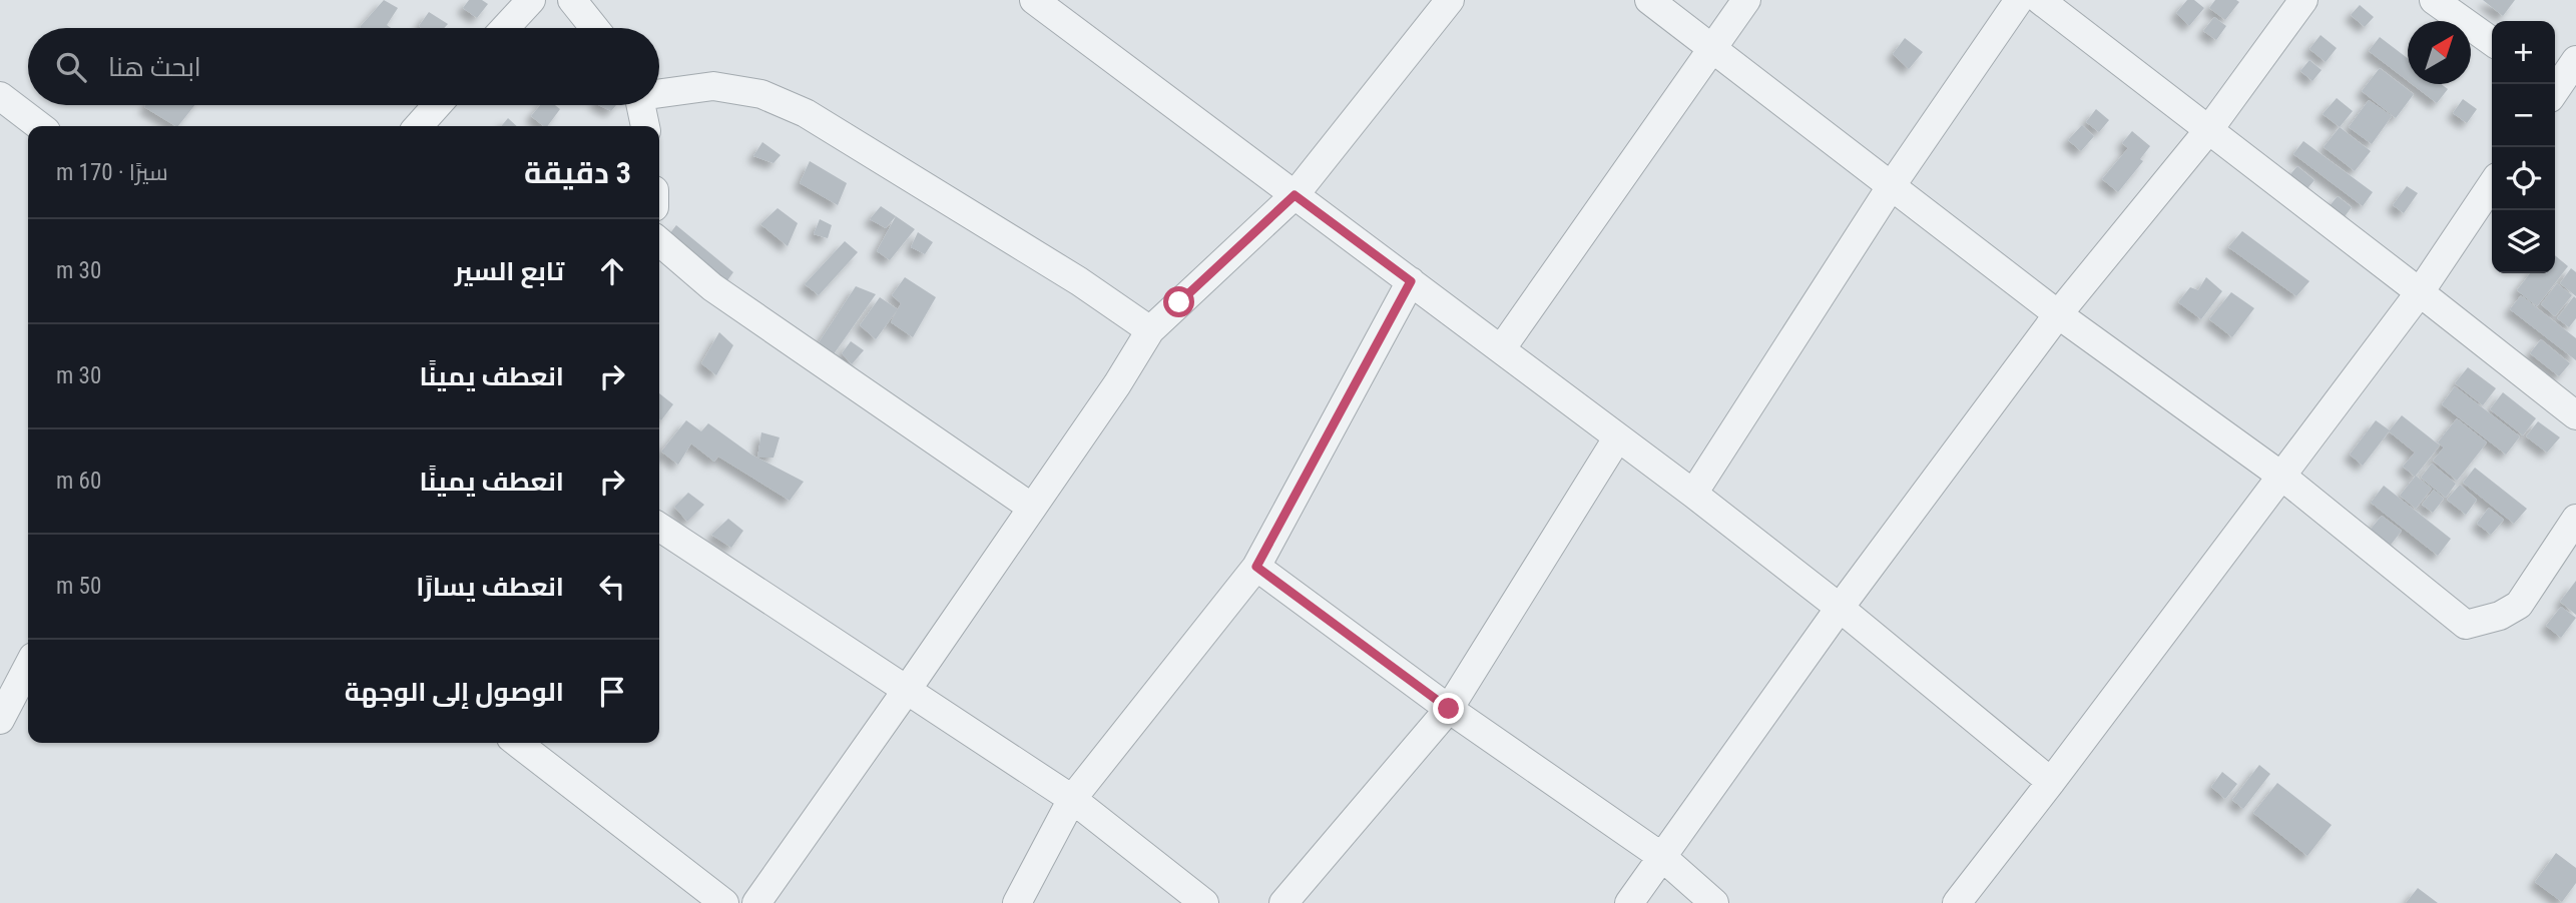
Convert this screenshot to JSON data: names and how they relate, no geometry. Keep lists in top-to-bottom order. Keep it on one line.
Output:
{"north":"top right","page":{"map_buttons":["+","−"],"search":"ابحث هنا","heading":["3 دقيقة","سيرًا · 170 m"],"list":[["تابع السير","30 m"],["انعطف يمينًا","30 m"],["انعطف يمينًا","60 m"],["انعطف يسارًا","50 m"],"الوصول إلى الوجهة"]}}
